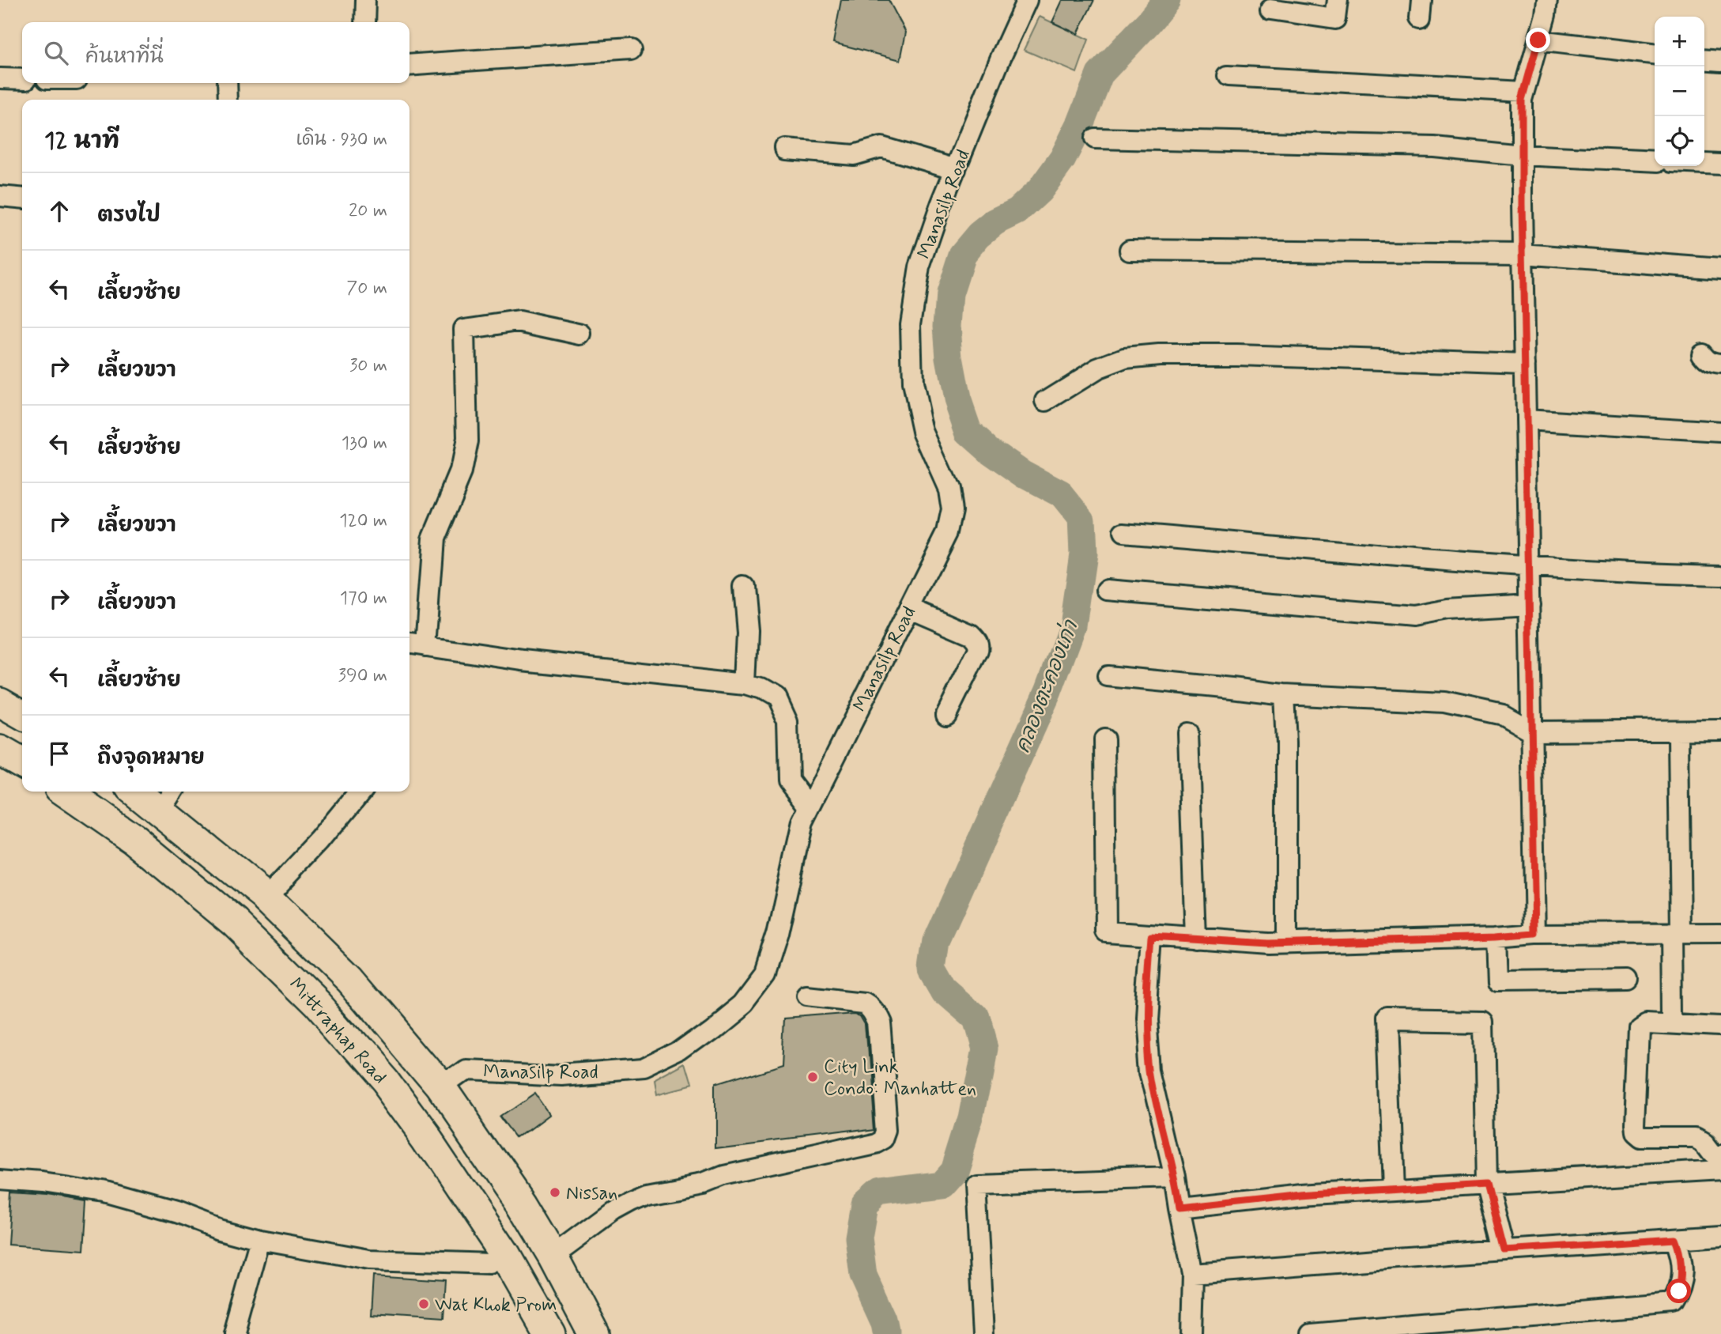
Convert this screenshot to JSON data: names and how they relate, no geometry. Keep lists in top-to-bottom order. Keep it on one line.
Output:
{"streets":{"highway":["Mittraphap Road"],"street":["Manasilp Road"]},"crossings":[["Manasilp Road","Mittraphap Road"]],"water":["คลองตะคองเก่า"],"places":["City Link Condo: Manhatten","Nissan","Wat Khok Prom"],"page":{"map_buttons":["+","−"],"search":"ค้นหาที่นี่","heading":["12 นาที","เดิน · 930 m"],"list":[["ตรงไป","20 m"],["เลี้ยวซ้าย","70 m"],["เลี้ยวขวา","30 m"],["เลี้ยวซ้าย","130 m"],["เลี้ยวขวา","120 m"],["เลี้ยวขวา","170 m"],["เลี้ยวซ้าย","390 m"],"ถึงจุดหมาย"]}}
